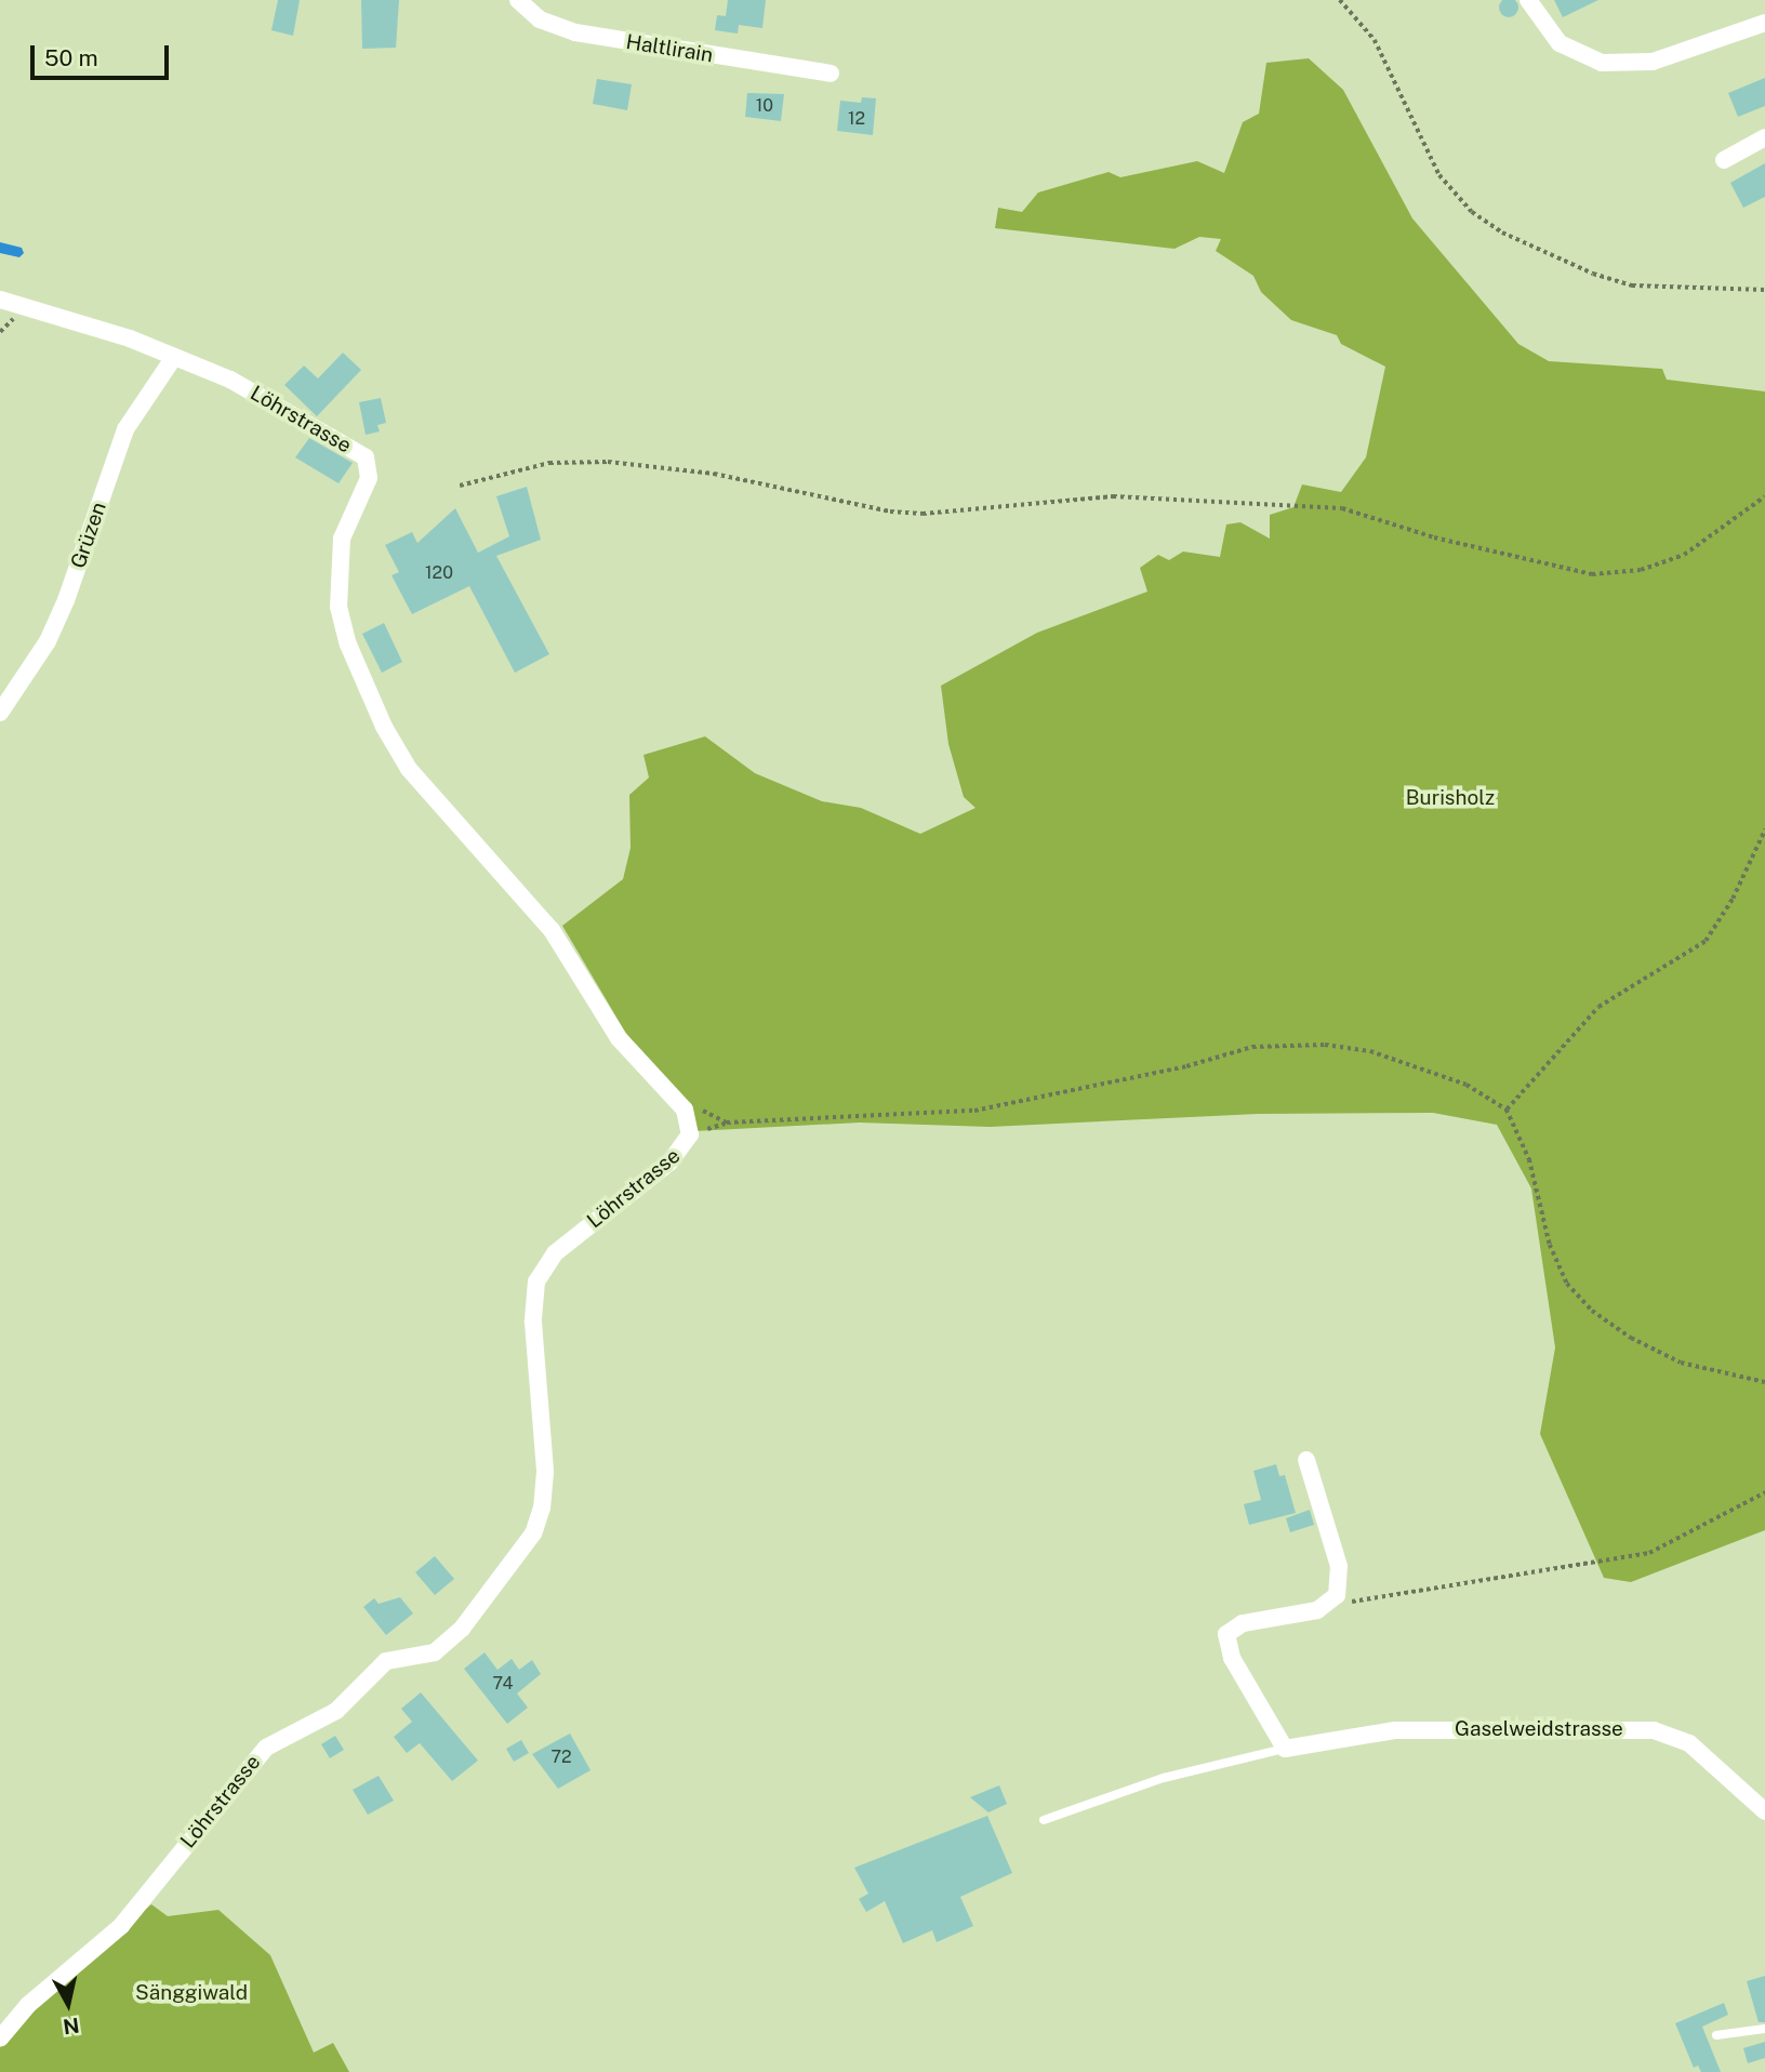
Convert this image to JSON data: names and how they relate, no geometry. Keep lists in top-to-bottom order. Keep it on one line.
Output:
{"streets":{"street":["Haltlirain","Löhrstrasse","Grüzen","Gaselweidstrasse"]},"crossings":[["Löhrstrasse","Grüzen"]],"parks":["Burisholz","Sänggiwald"],"house_numbers":["10","12","120","74","72"],"scale_bar":"50 m","north":"bottom"}
